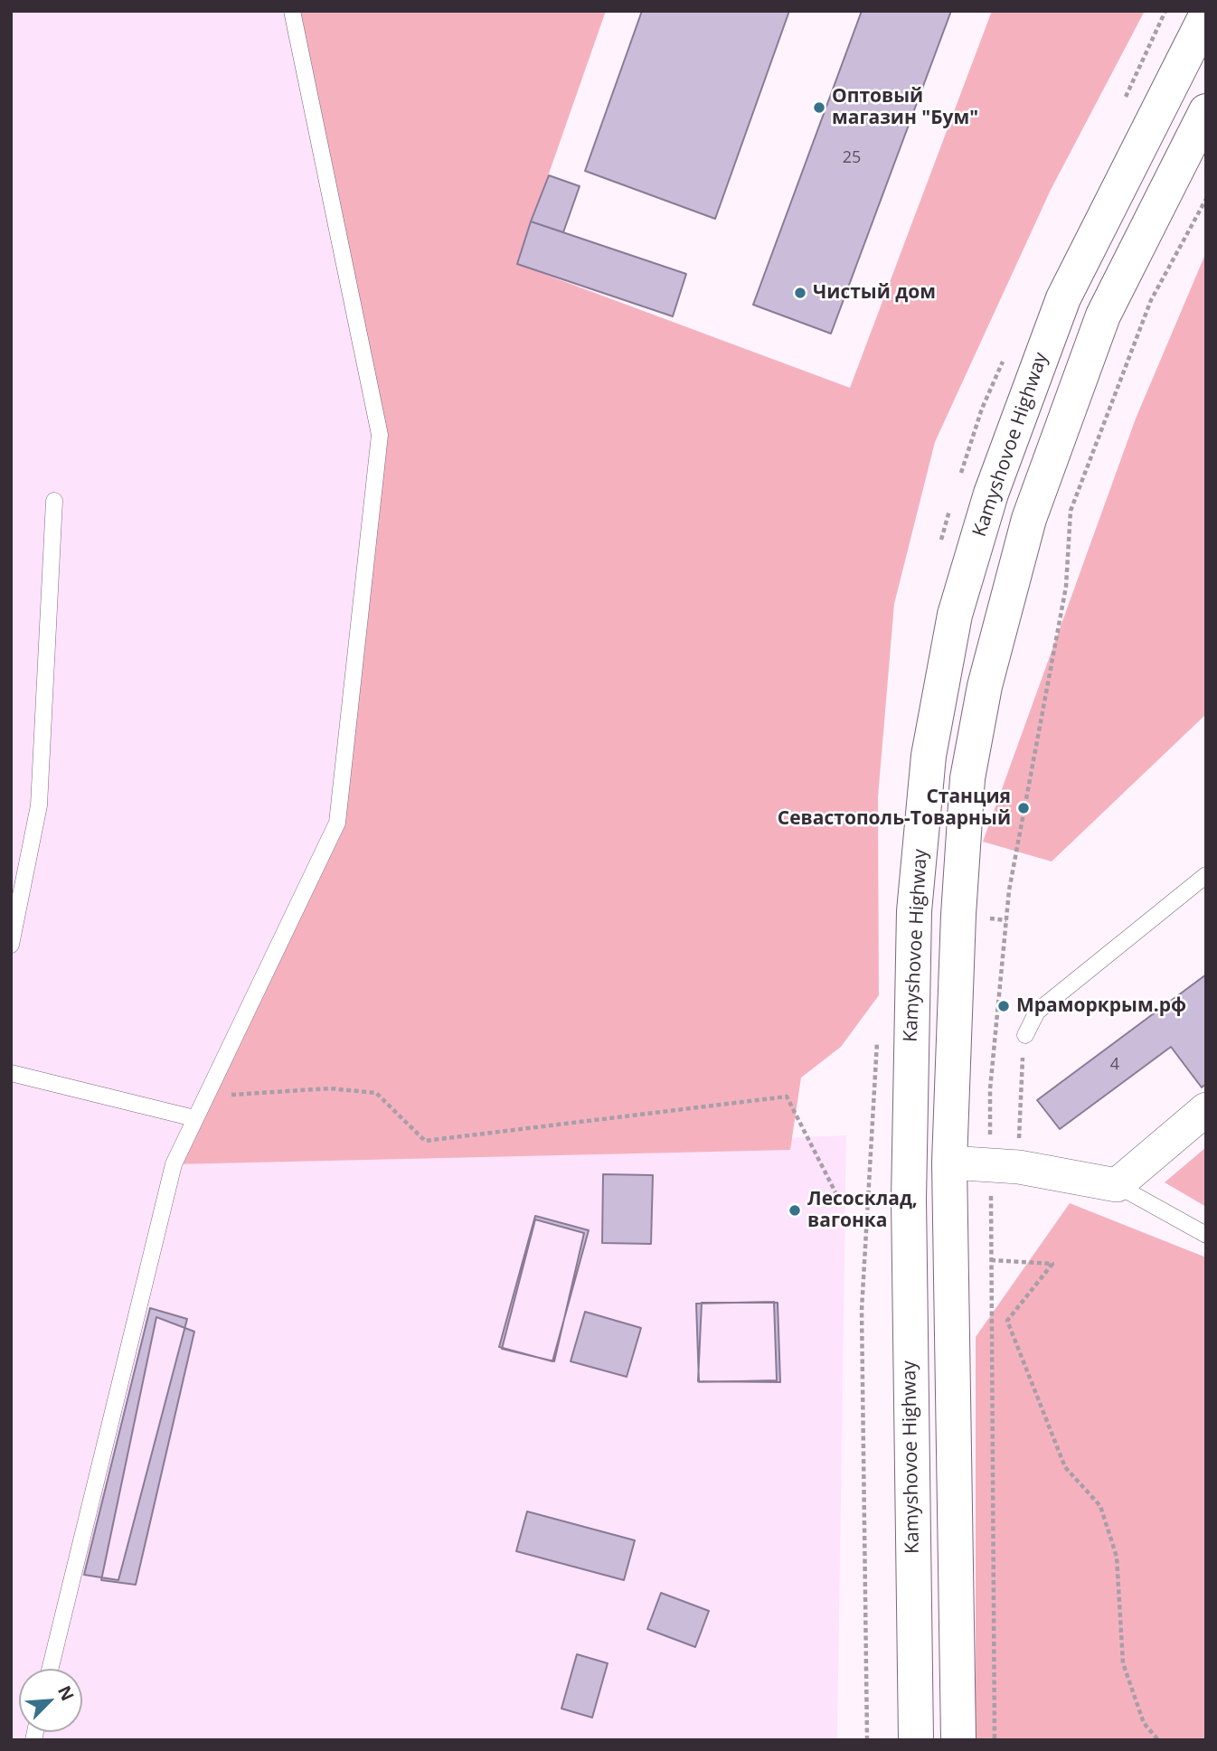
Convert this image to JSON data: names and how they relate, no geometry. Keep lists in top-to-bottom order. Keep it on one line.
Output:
{"streets":{"main road":["Kamyshovoe Highway"]},"places":["Оптовый магазин \"Бум\"","Чистый дом","Станция Севастополь-Товарный","Мраморкрым.рф","Лесосклад, вагонка"],"house_numbers":["25","4"],"north":"top right"}
